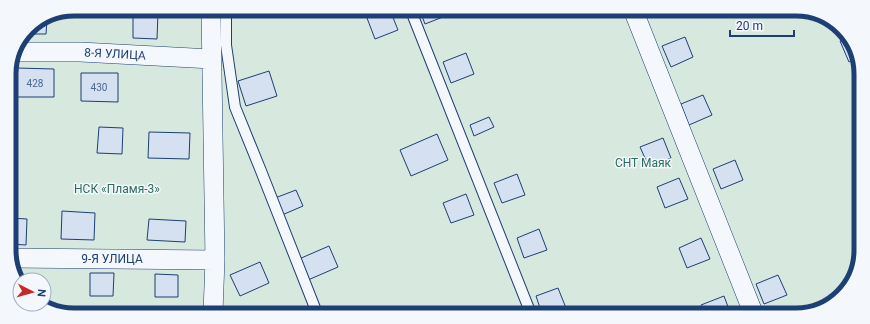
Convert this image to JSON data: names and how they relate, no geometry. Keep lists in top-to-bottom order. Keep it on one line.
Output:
{"streets":{"street":["8-Я УЛИЦА","9-Я УЛИЦА"]},"parks":["СНТ Маяк","НСК «Пламя-3»"],"house_numbers":["428","430"],"scale_bar":"20 m","north":"right"}
